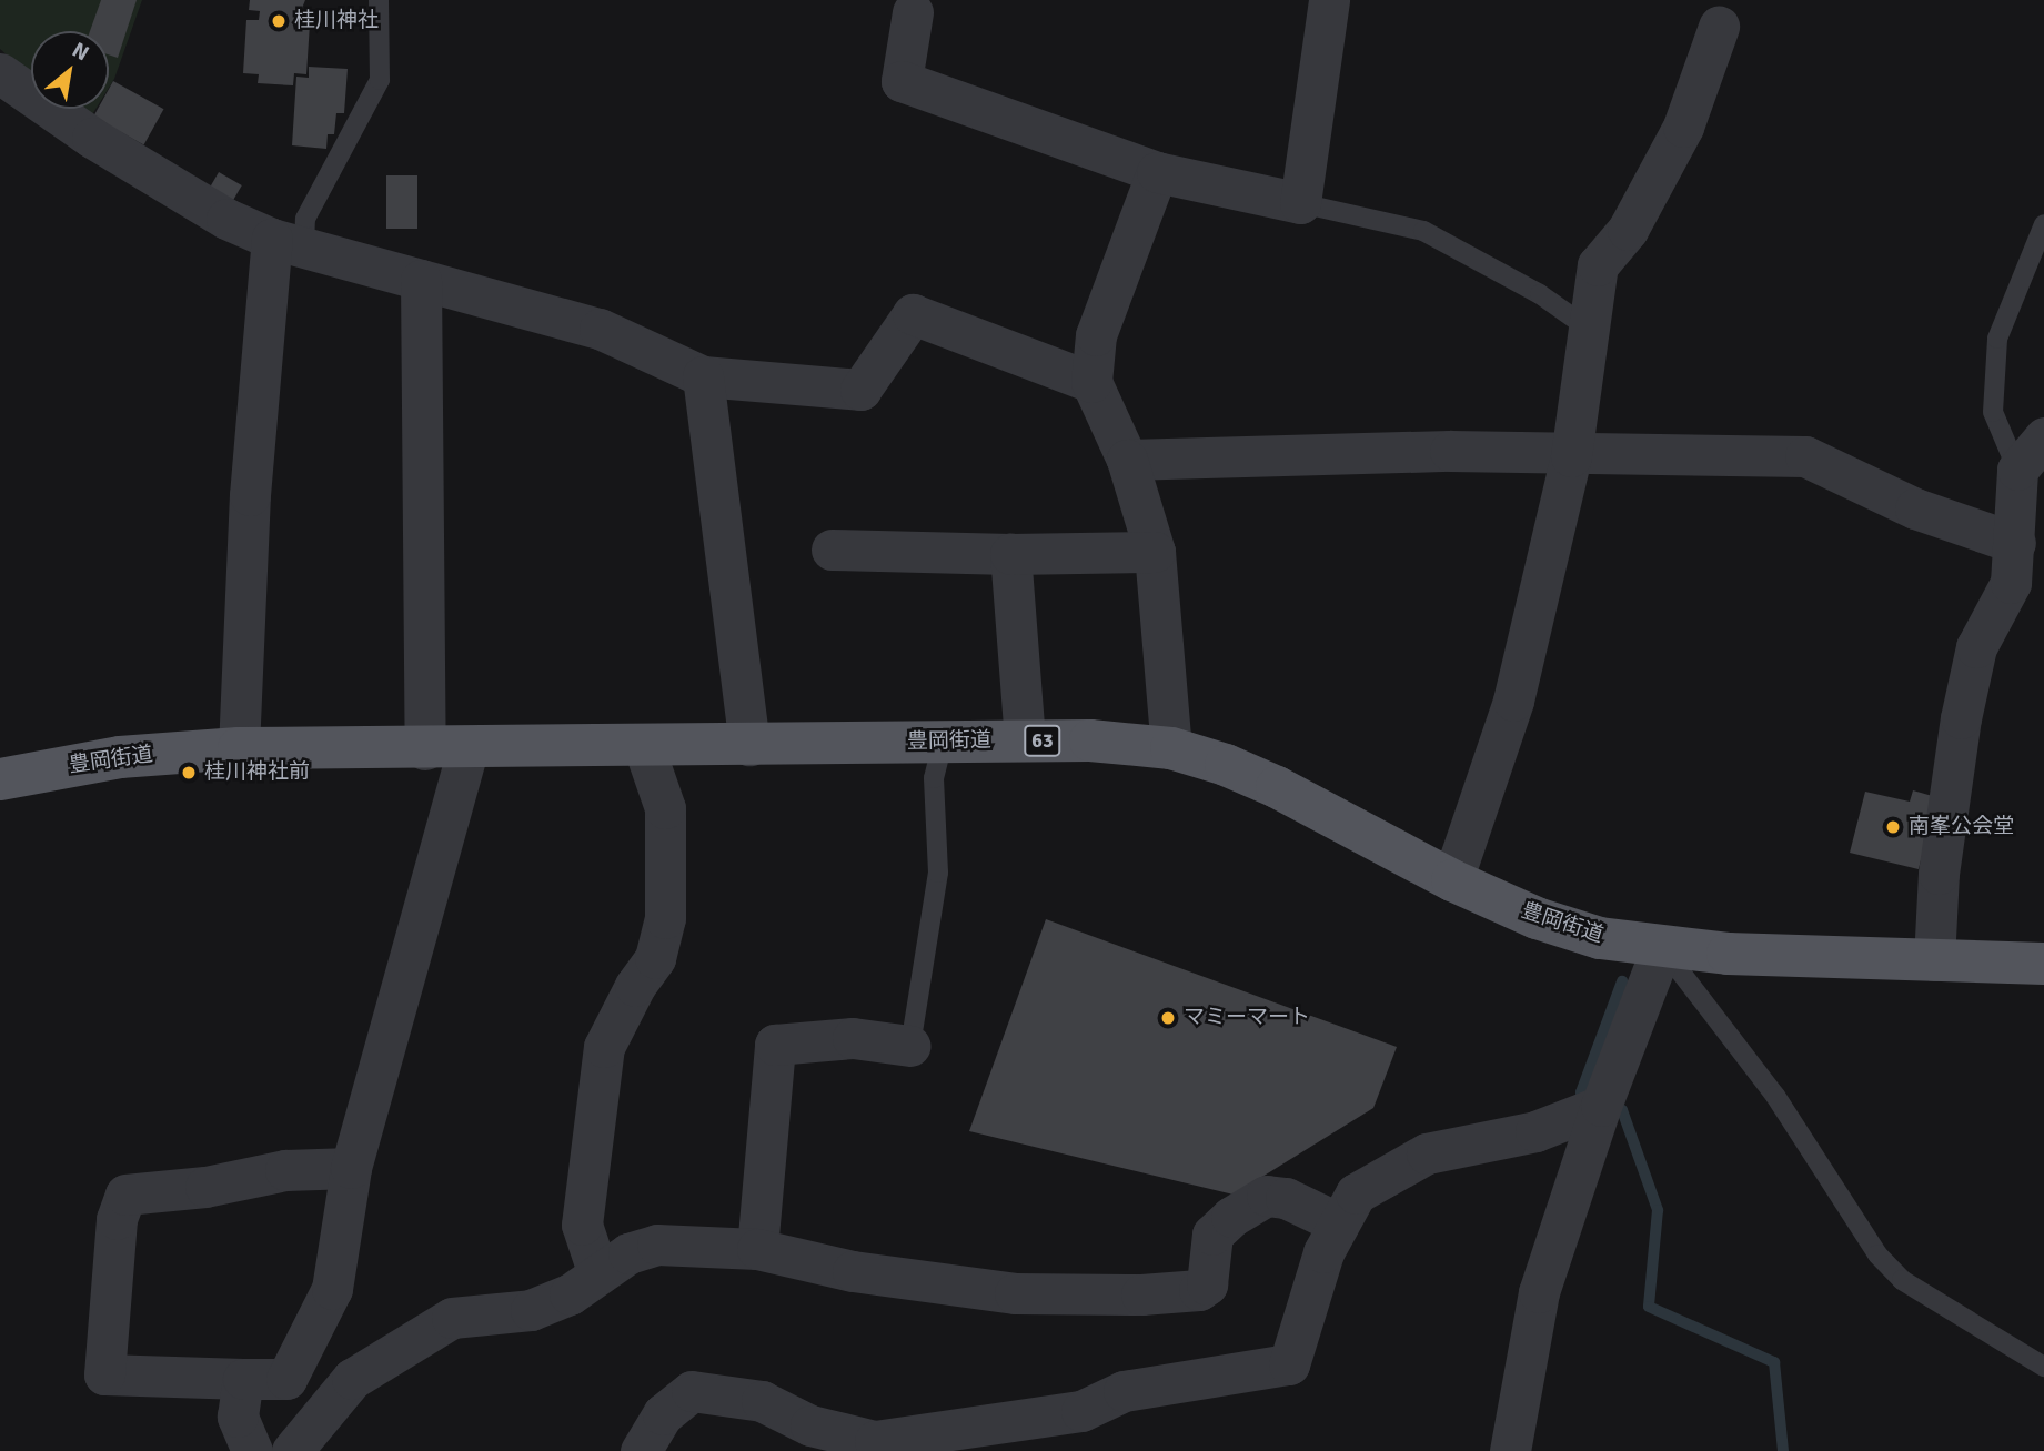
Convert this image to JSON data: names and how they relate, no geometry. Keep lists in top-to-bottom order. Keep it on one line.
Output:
{"streets":{"main road":["63","豊岡街道"]},"places":["桂川神社","桂川神社前","南峯公会堂","マミーマート"],"north":"top right"}
